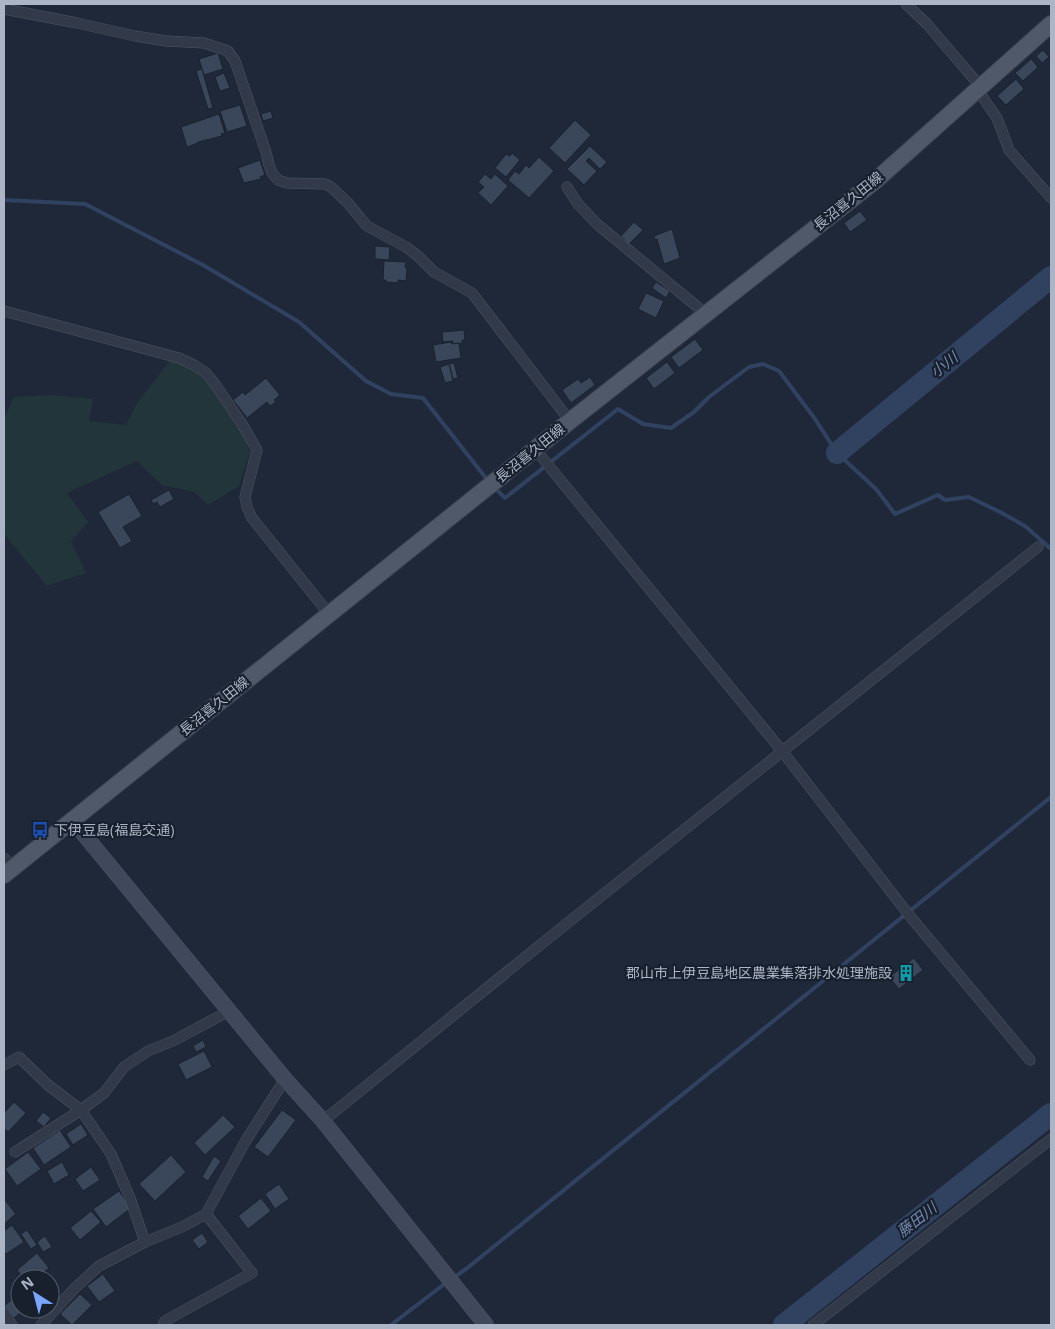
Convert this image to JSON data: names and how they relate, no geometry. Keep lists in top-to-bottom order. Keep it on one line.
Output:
{"streets":{"main road":["長沼喜久田線"]},"water":["小川","藤田川"],"places":{"bus stop":["下伊豆島(福島交通)"],"building":["郡山市上伊豆島地区農業集落排水処理施設"]},"north":"top left"}
